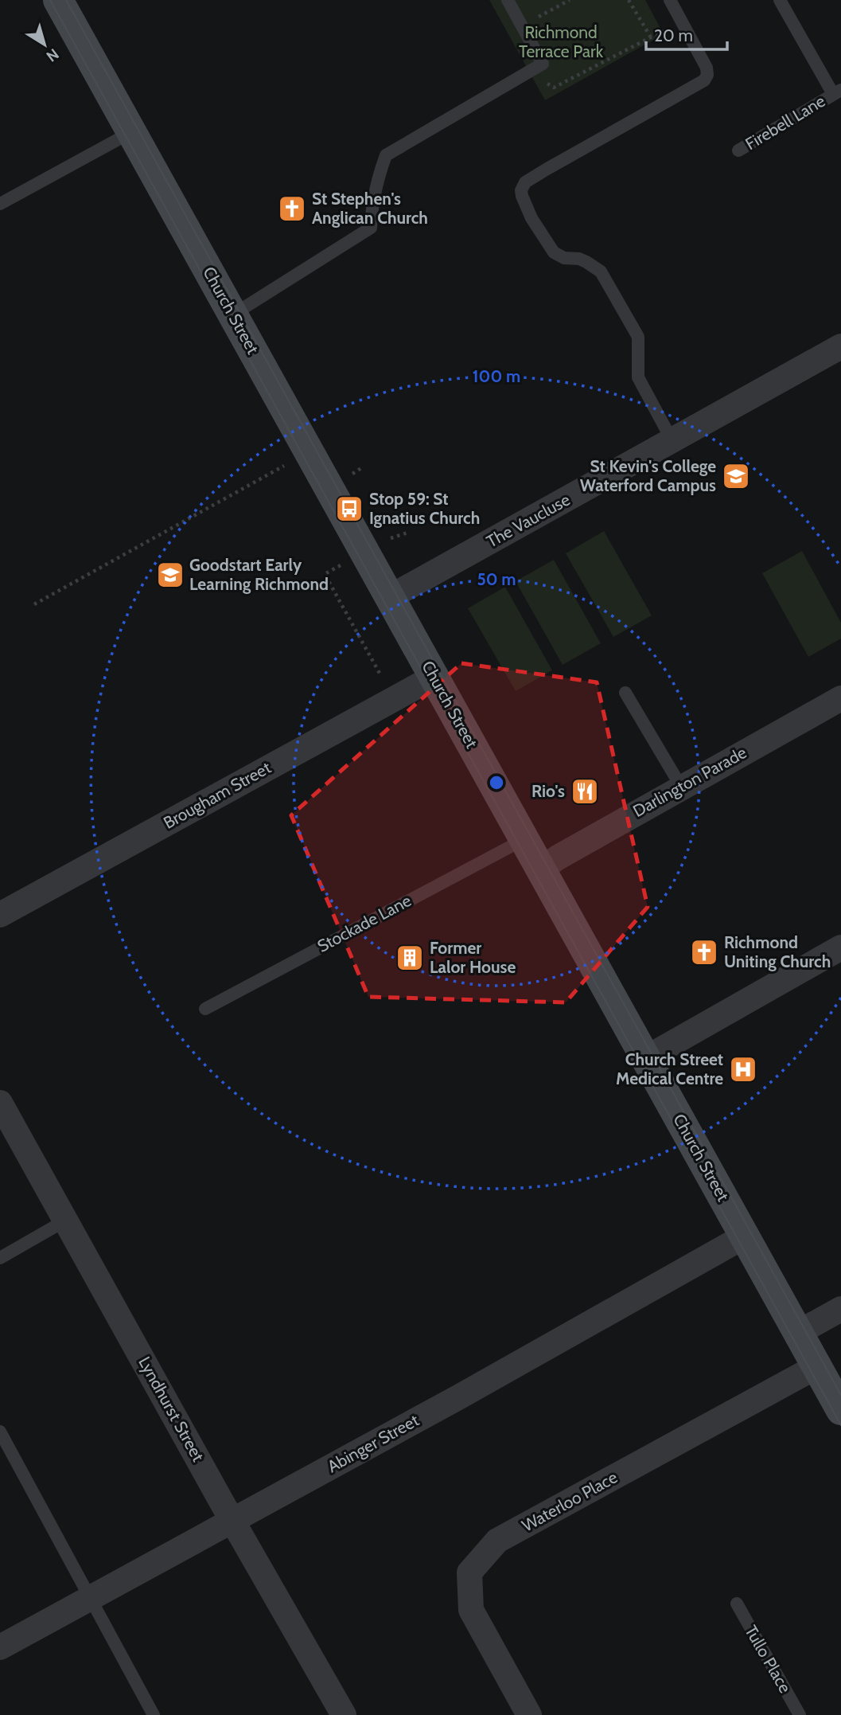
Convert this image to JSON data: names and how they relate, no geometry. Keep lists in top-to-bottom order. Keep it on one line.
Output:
{"streets":{"main road":["Church Street"],"street":["The Vaucluse","Darlington Parade","Brougham Street","Lyndhurst Street","Abinger Street","Waterloo Place"],"lane":["Firebell Lane","Stockade Lane","Tullo Place"]},"crossings":[["Church Street","The Vaucluse"],["Church Street","Darlington Parade"],["Church Street","Brougham Street"],["Church Street","Stockade Lane"],["Church Street","Abinger Street"],["Church Street","Waterloo Place"],["Lyndhurst Street","Abinger Street"]],"parks":["Richmond Terrace Park"],"places":{"church":["St Stephen's Anglican Church","Richmond Uniting Church"],"school or university":["St Kevin's College Waterford Campus","Goodstart Early Learning Richmond"],"bus stop":["Stop 59: St Ignatius Church"],"restaurant":["Rio's"],"building":["Former Lalor House"],"hospital":["Church Street Medical Centre"]},"scale_bar":"20 m","north":"bottom right","rings":["100 m","50 m"]}
